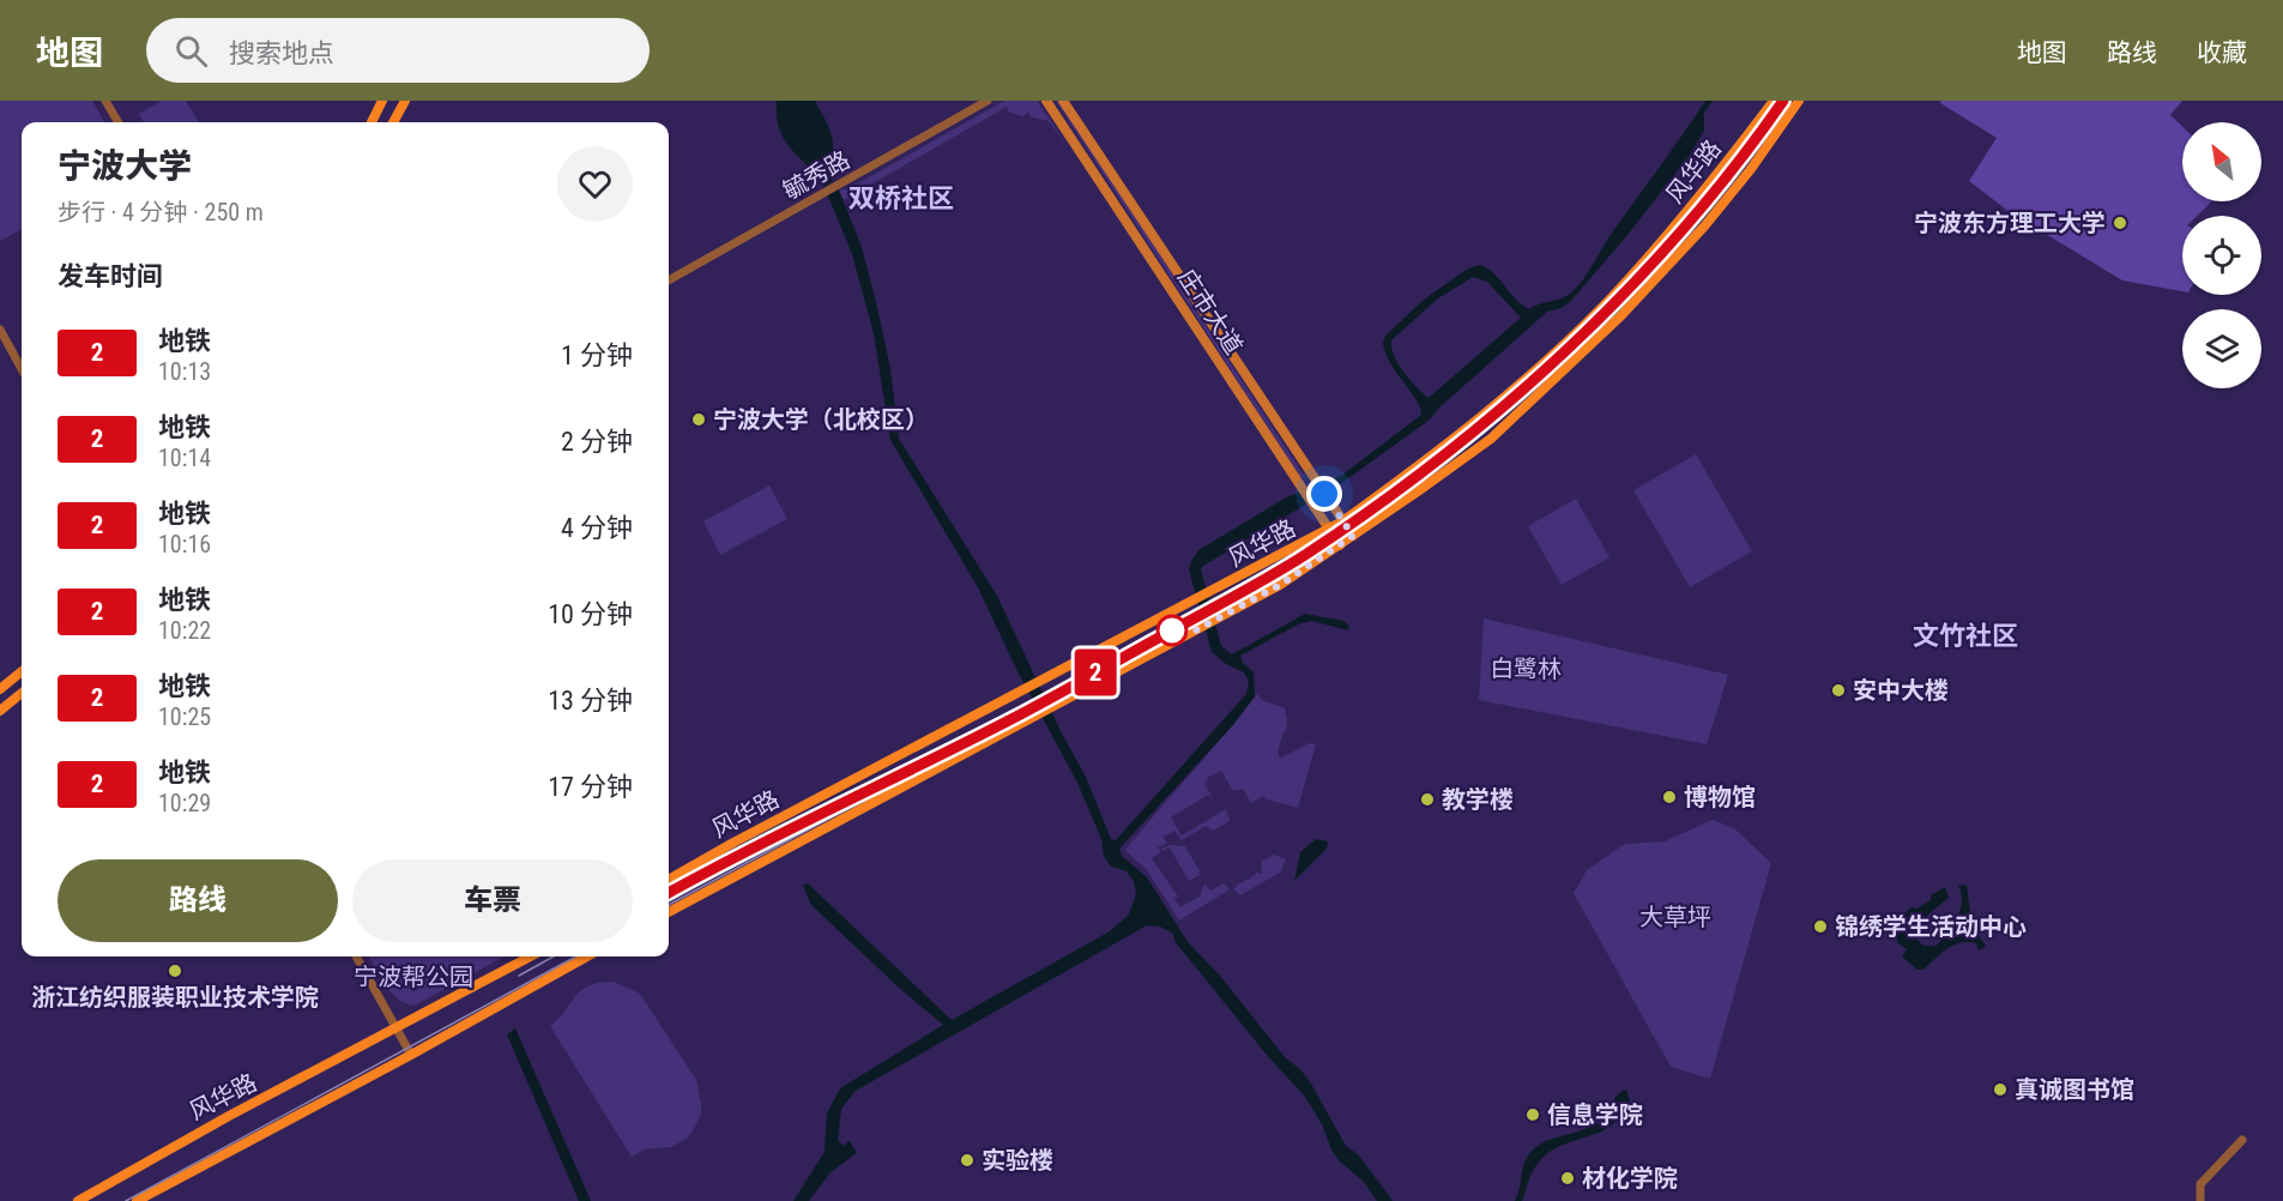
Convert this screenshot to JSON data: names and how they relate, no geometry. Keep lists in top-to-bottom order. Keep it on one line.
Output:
{"streets":{"main road":["风华路","庄市大道"],"street":["毓秀路"]},"crossings":[["风华路","庄市大道"]],"districts":["双桥社区","文竹社区"],"parks":["白鹭林","大草坪","宁波帮公园"],"places":["宁波东方理工大学","宁波大学（北校区）","安中大楼","博物馆","教学楼","锦绣学生活动中心","浙江纺织服装职业技术学院","真诚图书馆","信息学院","实验楼","材化学院"],"lines":["metro line 2"],"north":"top left","page":{"header":"地图","search":"搜索地点","nav":["地图","路线","收藏"],"on_map":"2","heading":[["宁波大学","步行 · 4 分钟 · 250 m"],"发车时间"],"list":[{"mark":"2","name":"地铁","note":"10:13","value":"1 分钟"},{"mark":"2","name":"地铁","note":"10:14","value":"2 分钟"},{"mark":"2","name":"地铁","note":"10:16","value":"4 分钟"},{"mark":"2","name":"地铁","note":"10:22","value":"10 分钟"},{"mark":"2","name":"地铁","note":"10:25","value":"13 分钟"},{"mark":"2","name":"地铁","note":"10:29","value":"17 分钟"}],"buttons":["路线","车票"]}}
